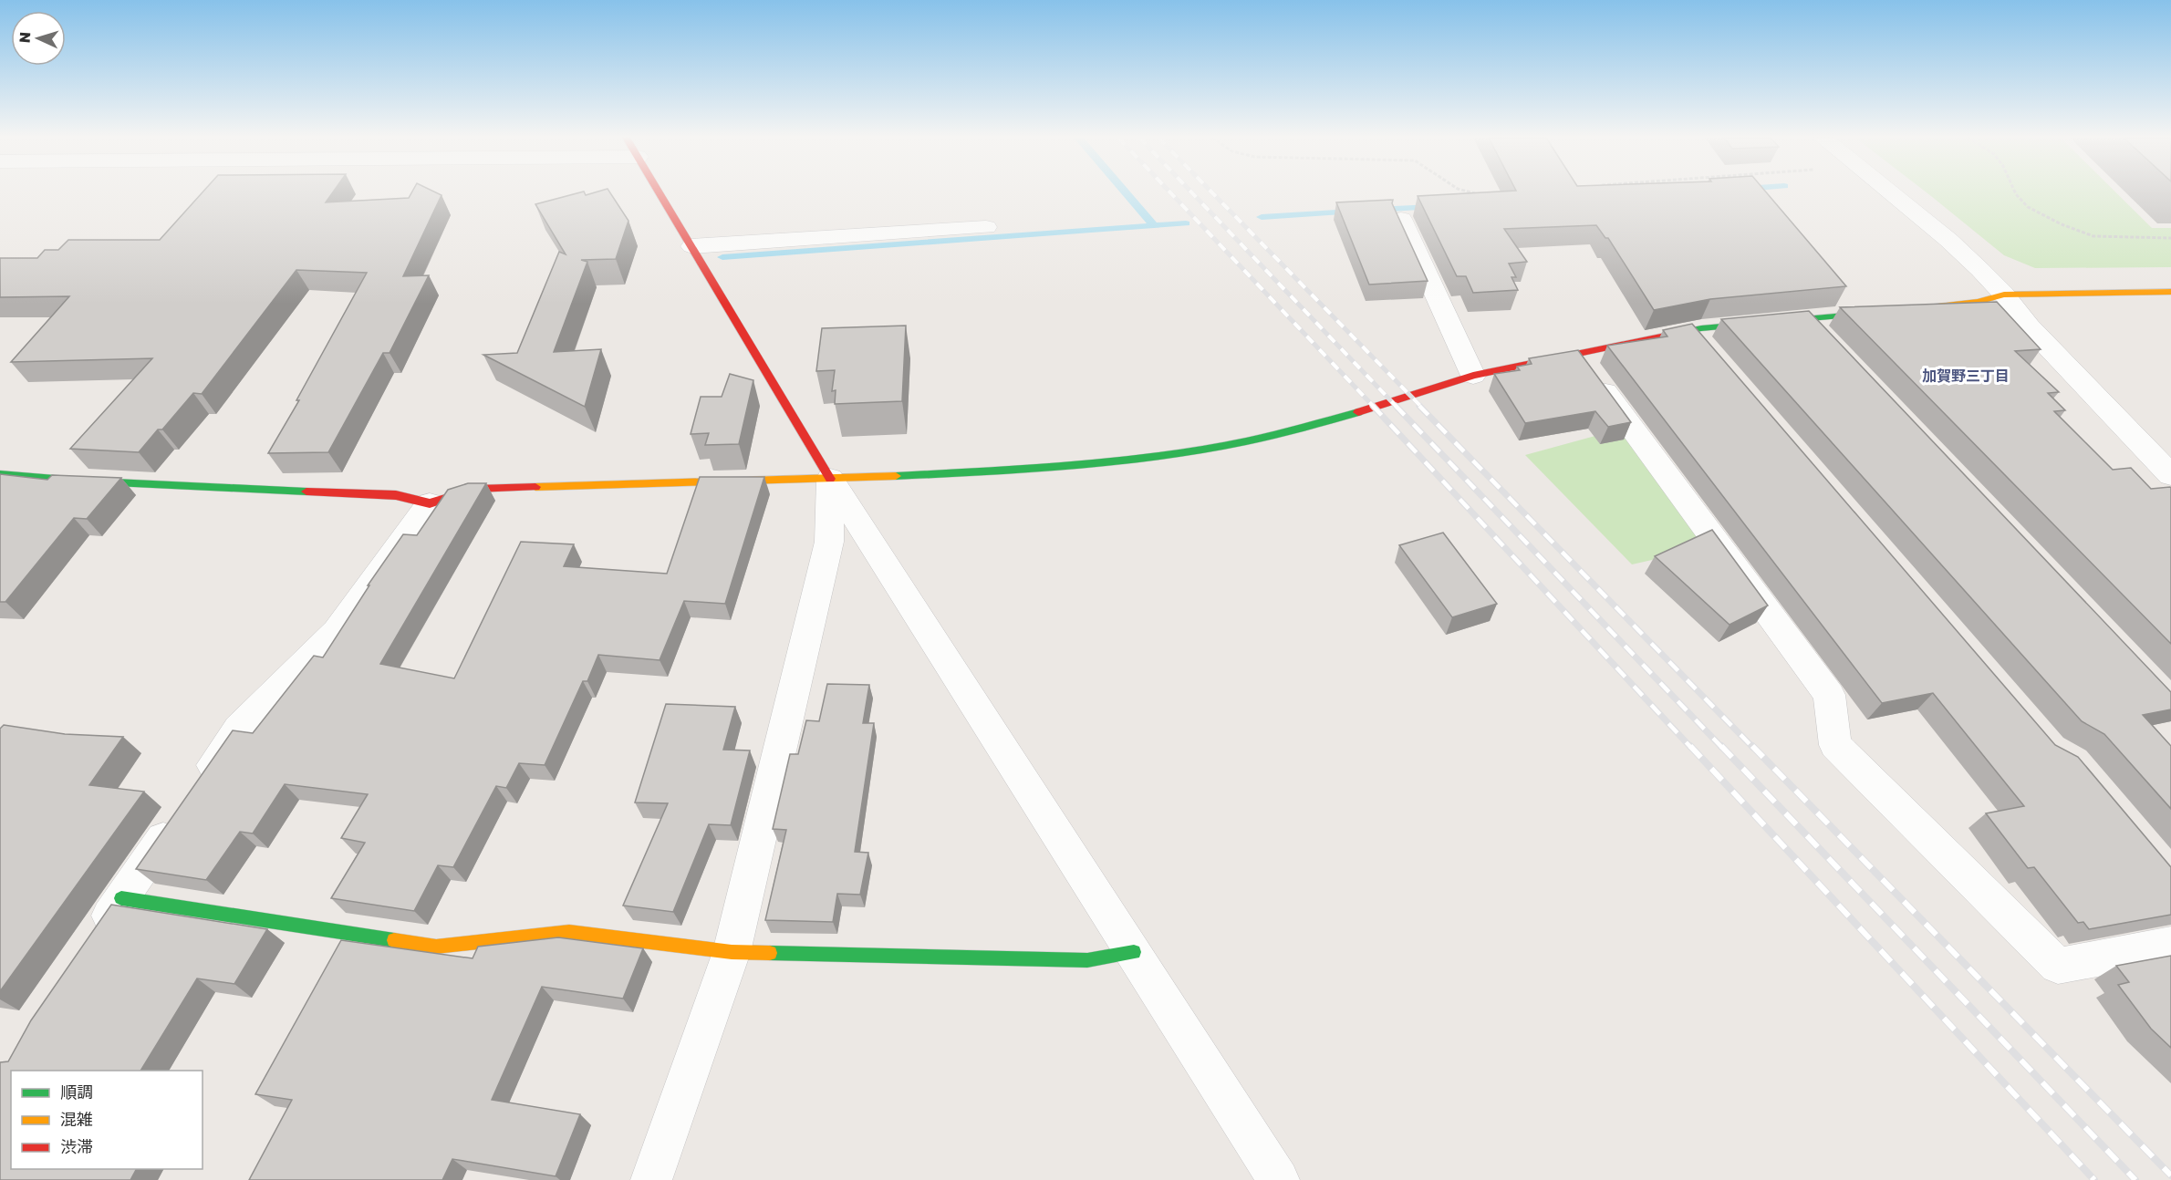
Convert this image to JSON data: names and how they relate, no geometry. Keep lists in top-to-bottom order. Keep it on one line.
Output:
{"districts":["加賀野三丁目"],"legend":["順調","混雑","渋滞"],"north":"left"}
